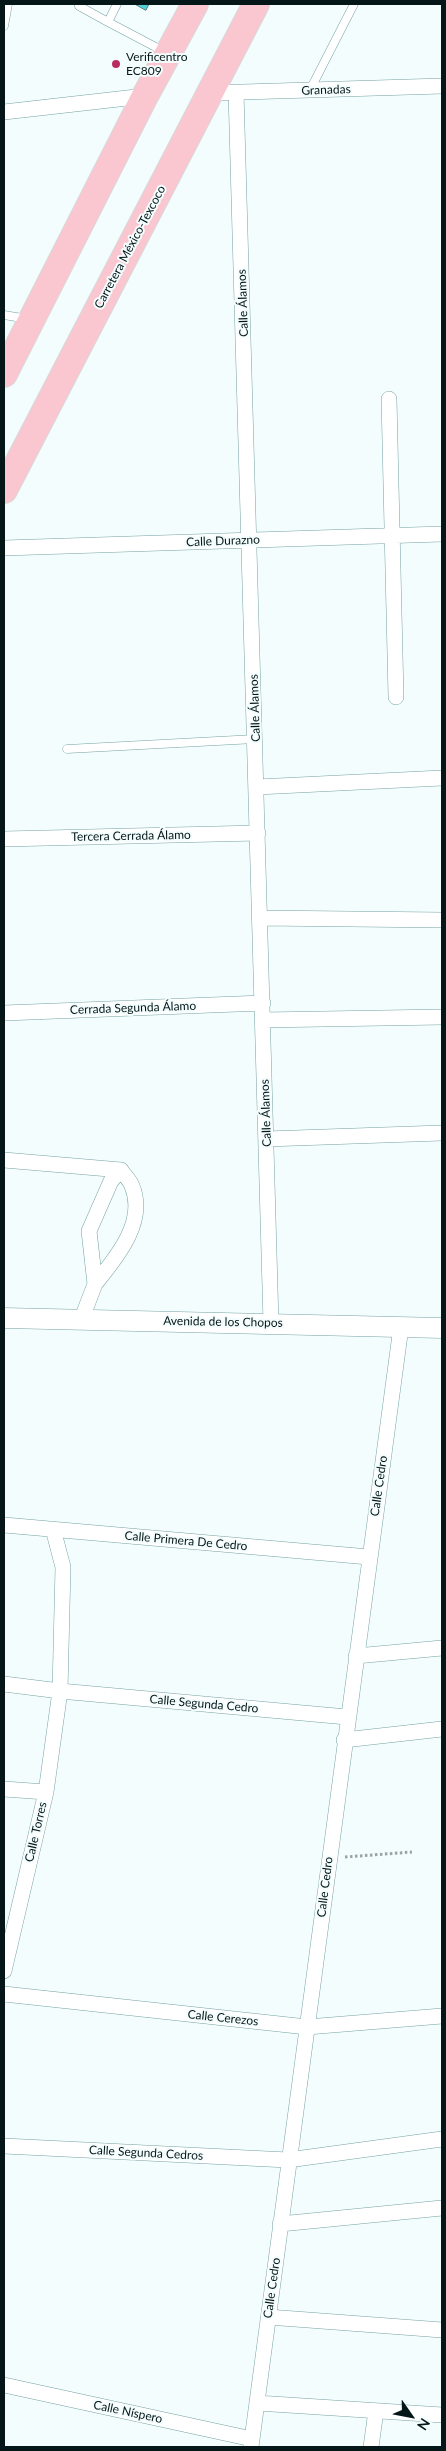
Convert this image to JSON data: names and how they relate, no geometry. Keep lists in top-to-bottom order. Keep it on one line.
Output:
{"streets":{"highway":["Carretera México-Texcoco"],"street":["Granadas","Calle Álamos","Calle Durazno","Tercera Cerrada Álamo","Cerrada Segunda Álamo","Avenida de los Chopos","Calle Cedro","Calle Primera De Cedro","Calle Segunda Cedro","Calle Torres","Calle Cerezos","Calle Segunda Cedros","Calle Níspero"]},"crossings":[["Granadas","Carretera México-Texcoco"],["Granadas","Calle Álamos"],["Calle Álamos","Calle Durazno"],["Calle Álamos","Tercera Cerrada Álamo"],["Calle Álamos","Cerrada Segunda Álamo"],["Calle Álamos","Avenida de los Chopos"],["Avenida de los Chopos","Calle Cedro"],["Calle Cedro","Calle Primera De Cedro"],["Calle Cedro","Calle Segunda Cedro"],["Calle Cedro","Calle Cerezos"],["Calle Cedro","Calle Segunda Cedros"],["Calle Cedro","Calle Níspero"],["Calle Primera De Cedro","Calle Torres"],["Calle Segunda Cedro","Calle Torres"]],"places":["Verificentro EC809"],"north":"bottom right"}
